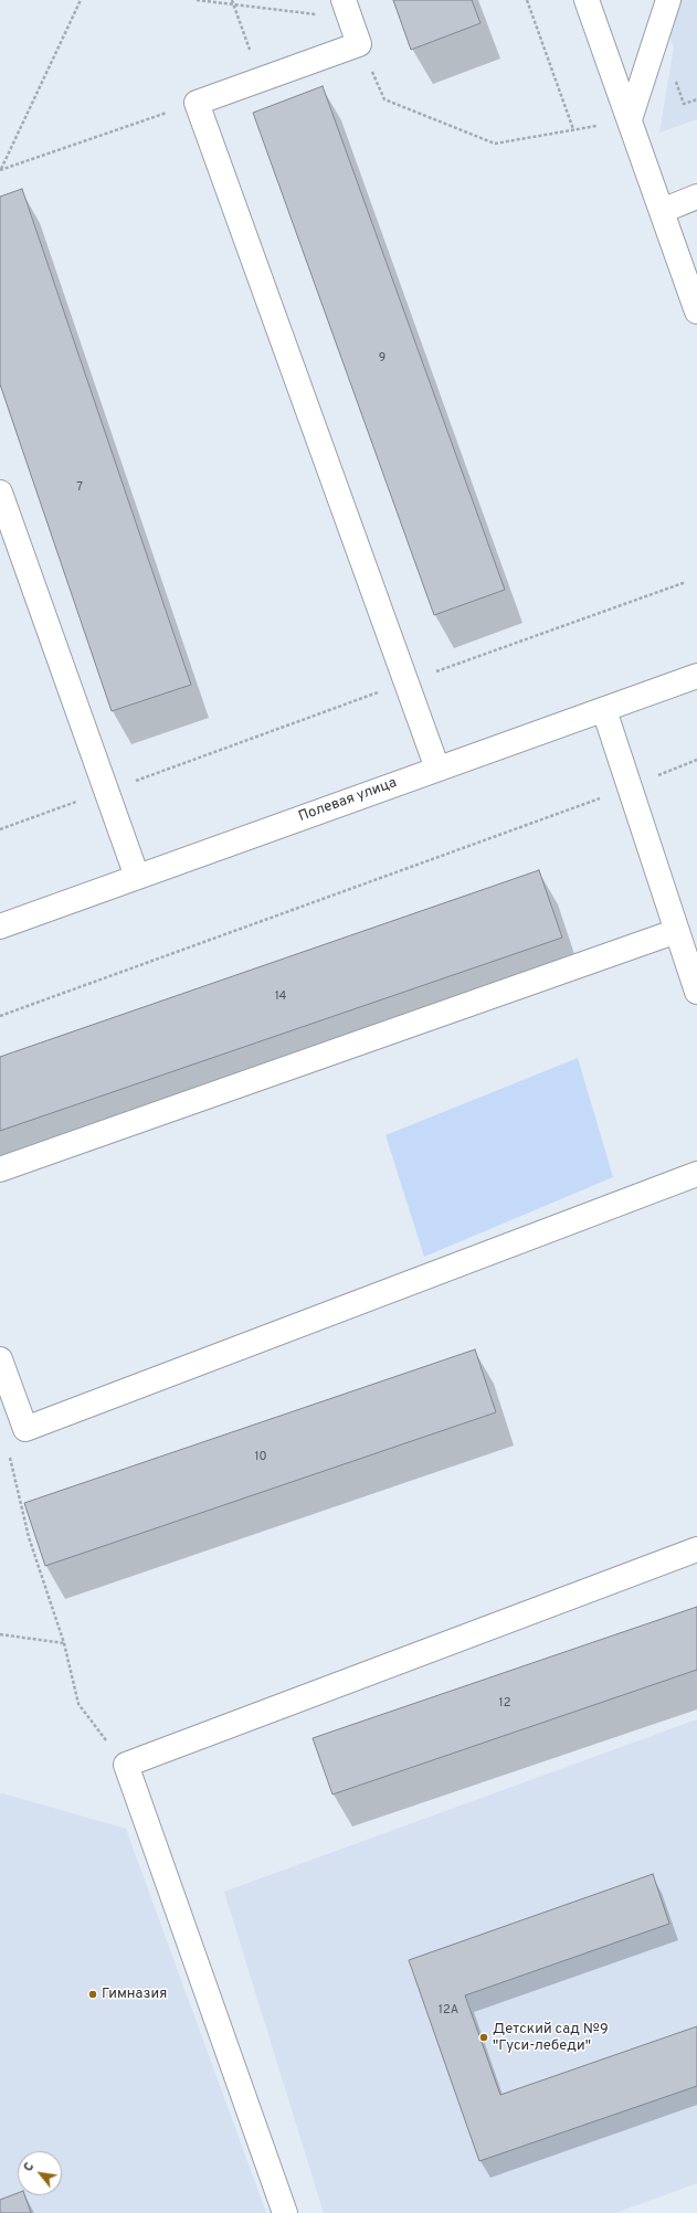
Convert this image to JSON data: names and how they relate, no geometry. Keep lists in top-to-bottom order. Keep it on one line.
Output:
{"streets":{"street":["Полевая улица"]},"places":["Гимназия","Детский сад №9 \"Гуси-лебеди\""],"house_numbers":["9","7","14","10","12","12А"],"north":"top left"}
